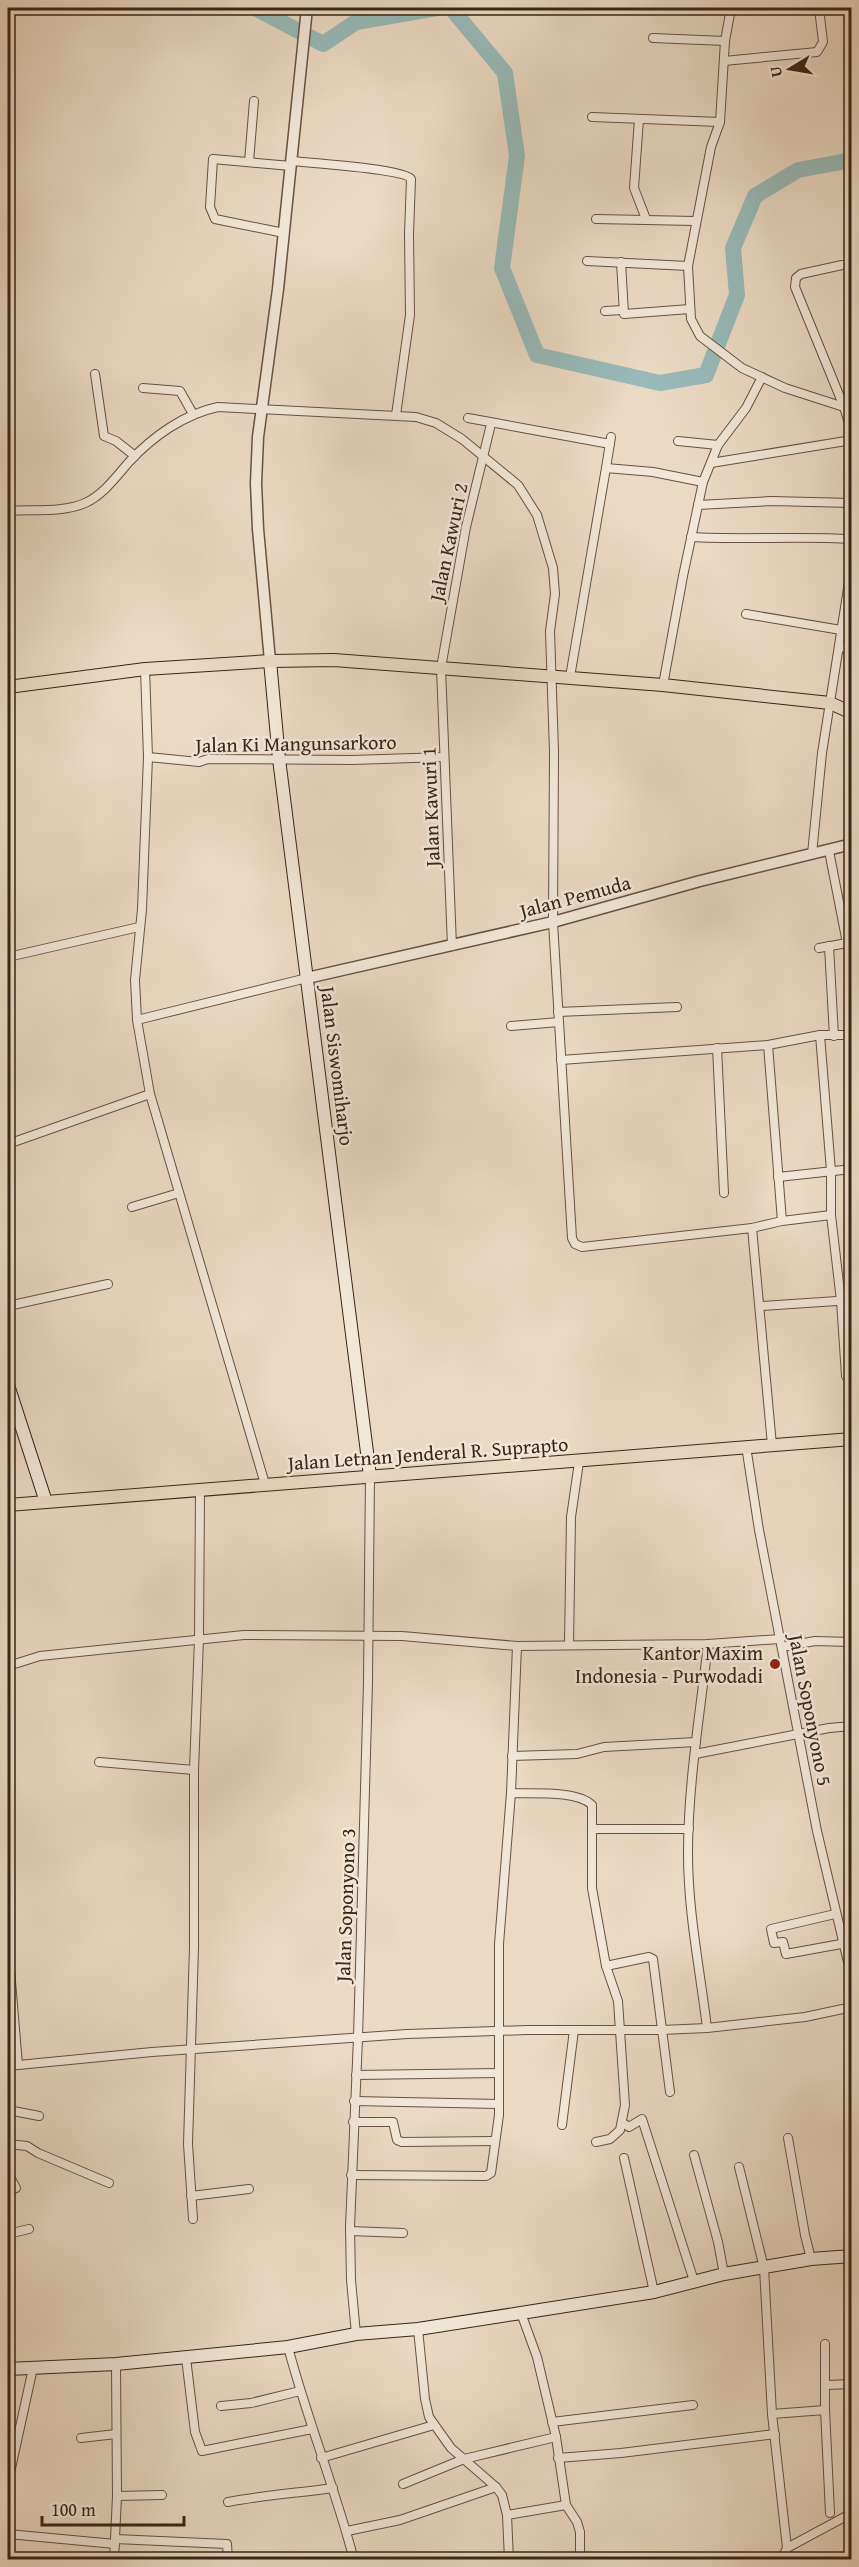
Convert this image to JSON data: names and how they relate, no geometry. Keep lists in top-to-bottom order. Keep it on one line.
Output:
{"streets":{"main road":["Jalan Siswomiharjo","Jalan Letnan Jenderal R. Suprapto"],"street":["Jalan Kawuri 2","Jalan Ki Mangunsarkoro","Jalan Kawuri 1","Jalan Pemuda","Jalan Soponyono 5","Jalan Soponyono 3"]},"crossings":[["Jalan Kawuri 2","Jalan Kawuri 1"],["Jalan Ki Mangunsarkoro","Jalan Kawuri 1"],["Jalan Ki Mangunsarkoro","Jalan Siswomiharjo"],["Jalan Kawuri 1","Jalan Pemuda"],["Jalan Pemuda","Jalan Siswomiharjo"],["Jalan Siswomiharjo","Jalan Letnan Jenderal R. Suprapto"],["Jalan Siswomiharjo","Jalan Soponyono 3"],["Jalan Letnan Jenderal R. Suprapto","Jalan Soponyono 5"],["Jalan Letnan Jenderal R. Suprapto","Jalan Soponyono 3"]],"places":["Kantor Maxim Indonesia - Purwodadi"],"scale_bar":"100 m","north":"left"}
